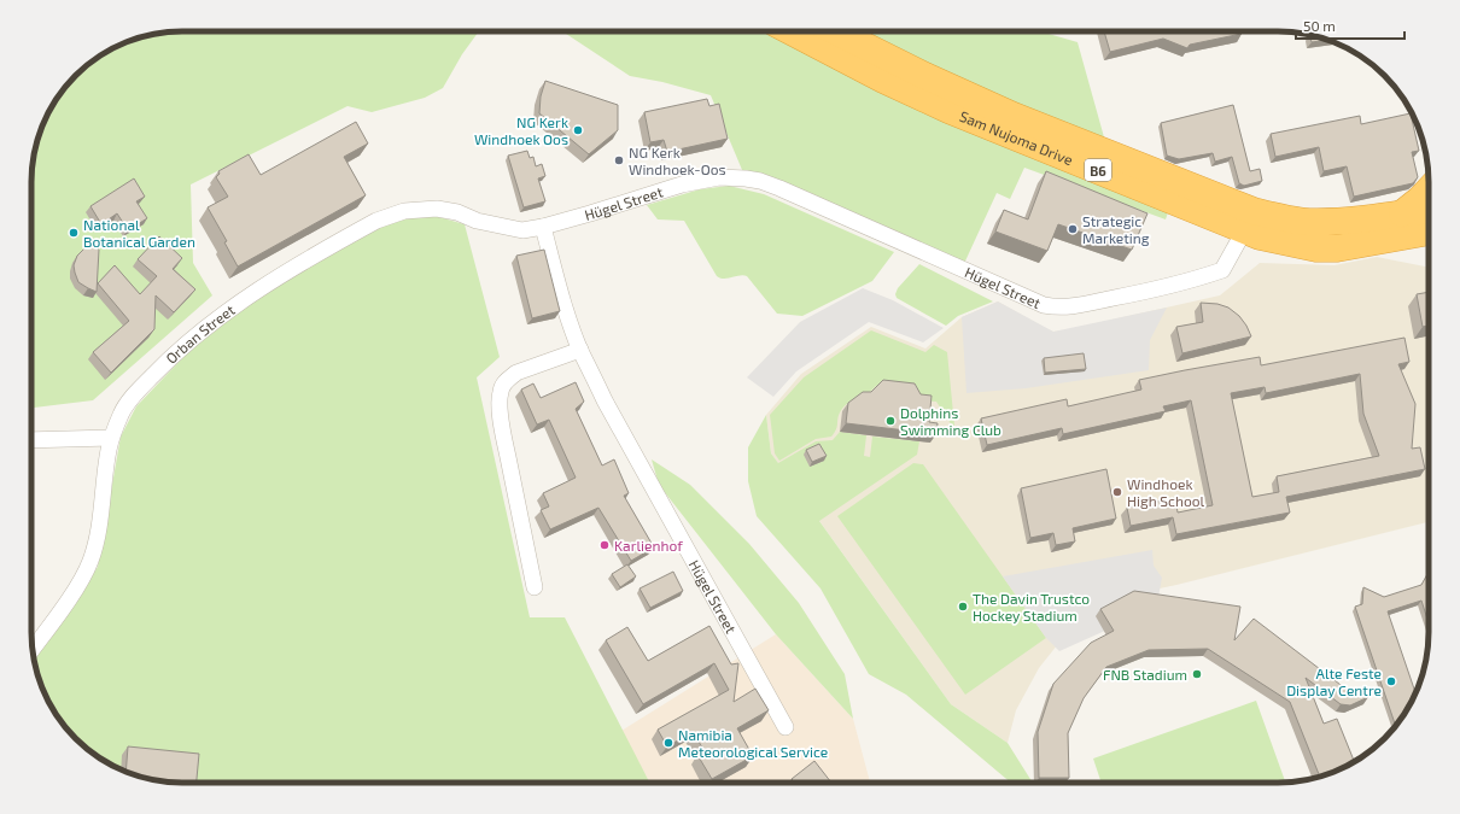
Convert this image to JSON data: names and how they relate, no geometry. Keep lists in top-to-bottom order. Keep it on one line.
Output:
{"streets":{"highway":["Sam Nujoma Drive","B6"],"street":["Hügel Street","Orban Street"]},"crossings":[["Sam Nujoma Drive","Hügel Street"],["Hügel Street","Orban Street"]],"places":["NG Kerk Windhoek Oos","NG Kerk Windhoek-Oos","Strategic Marketing","National Botanical Garden","Dolphins Swimming Club","Windhoek High School","Karlienhof","The Davin Trustco Hockey Stadium","FNB Stadium","Alte Feste Display Centre","Namibia Meteorological Service"],"scale_bar":"50 m"}
